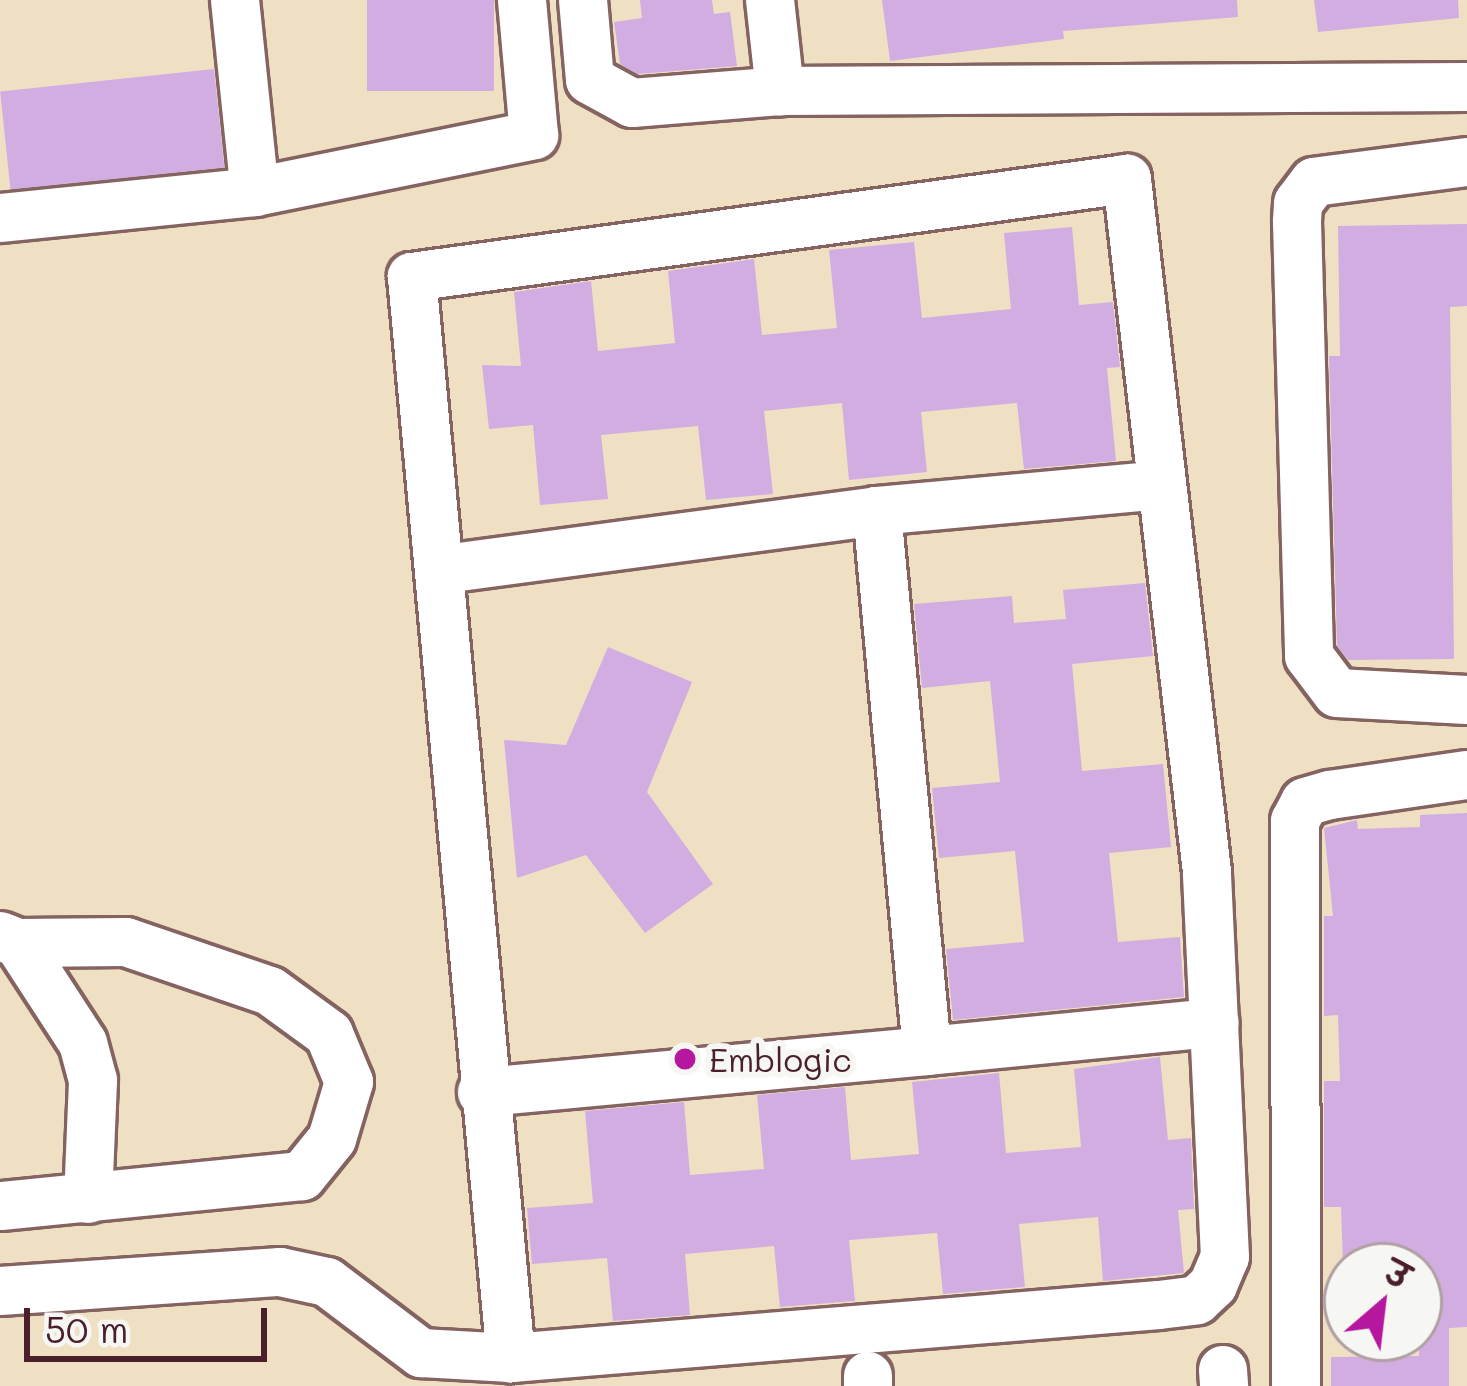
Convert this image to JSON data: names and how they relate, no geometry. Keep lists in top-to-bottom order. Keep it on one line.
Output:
{"places":["Emblogic"],"scale_bar":"50 m","north":"top right"}
